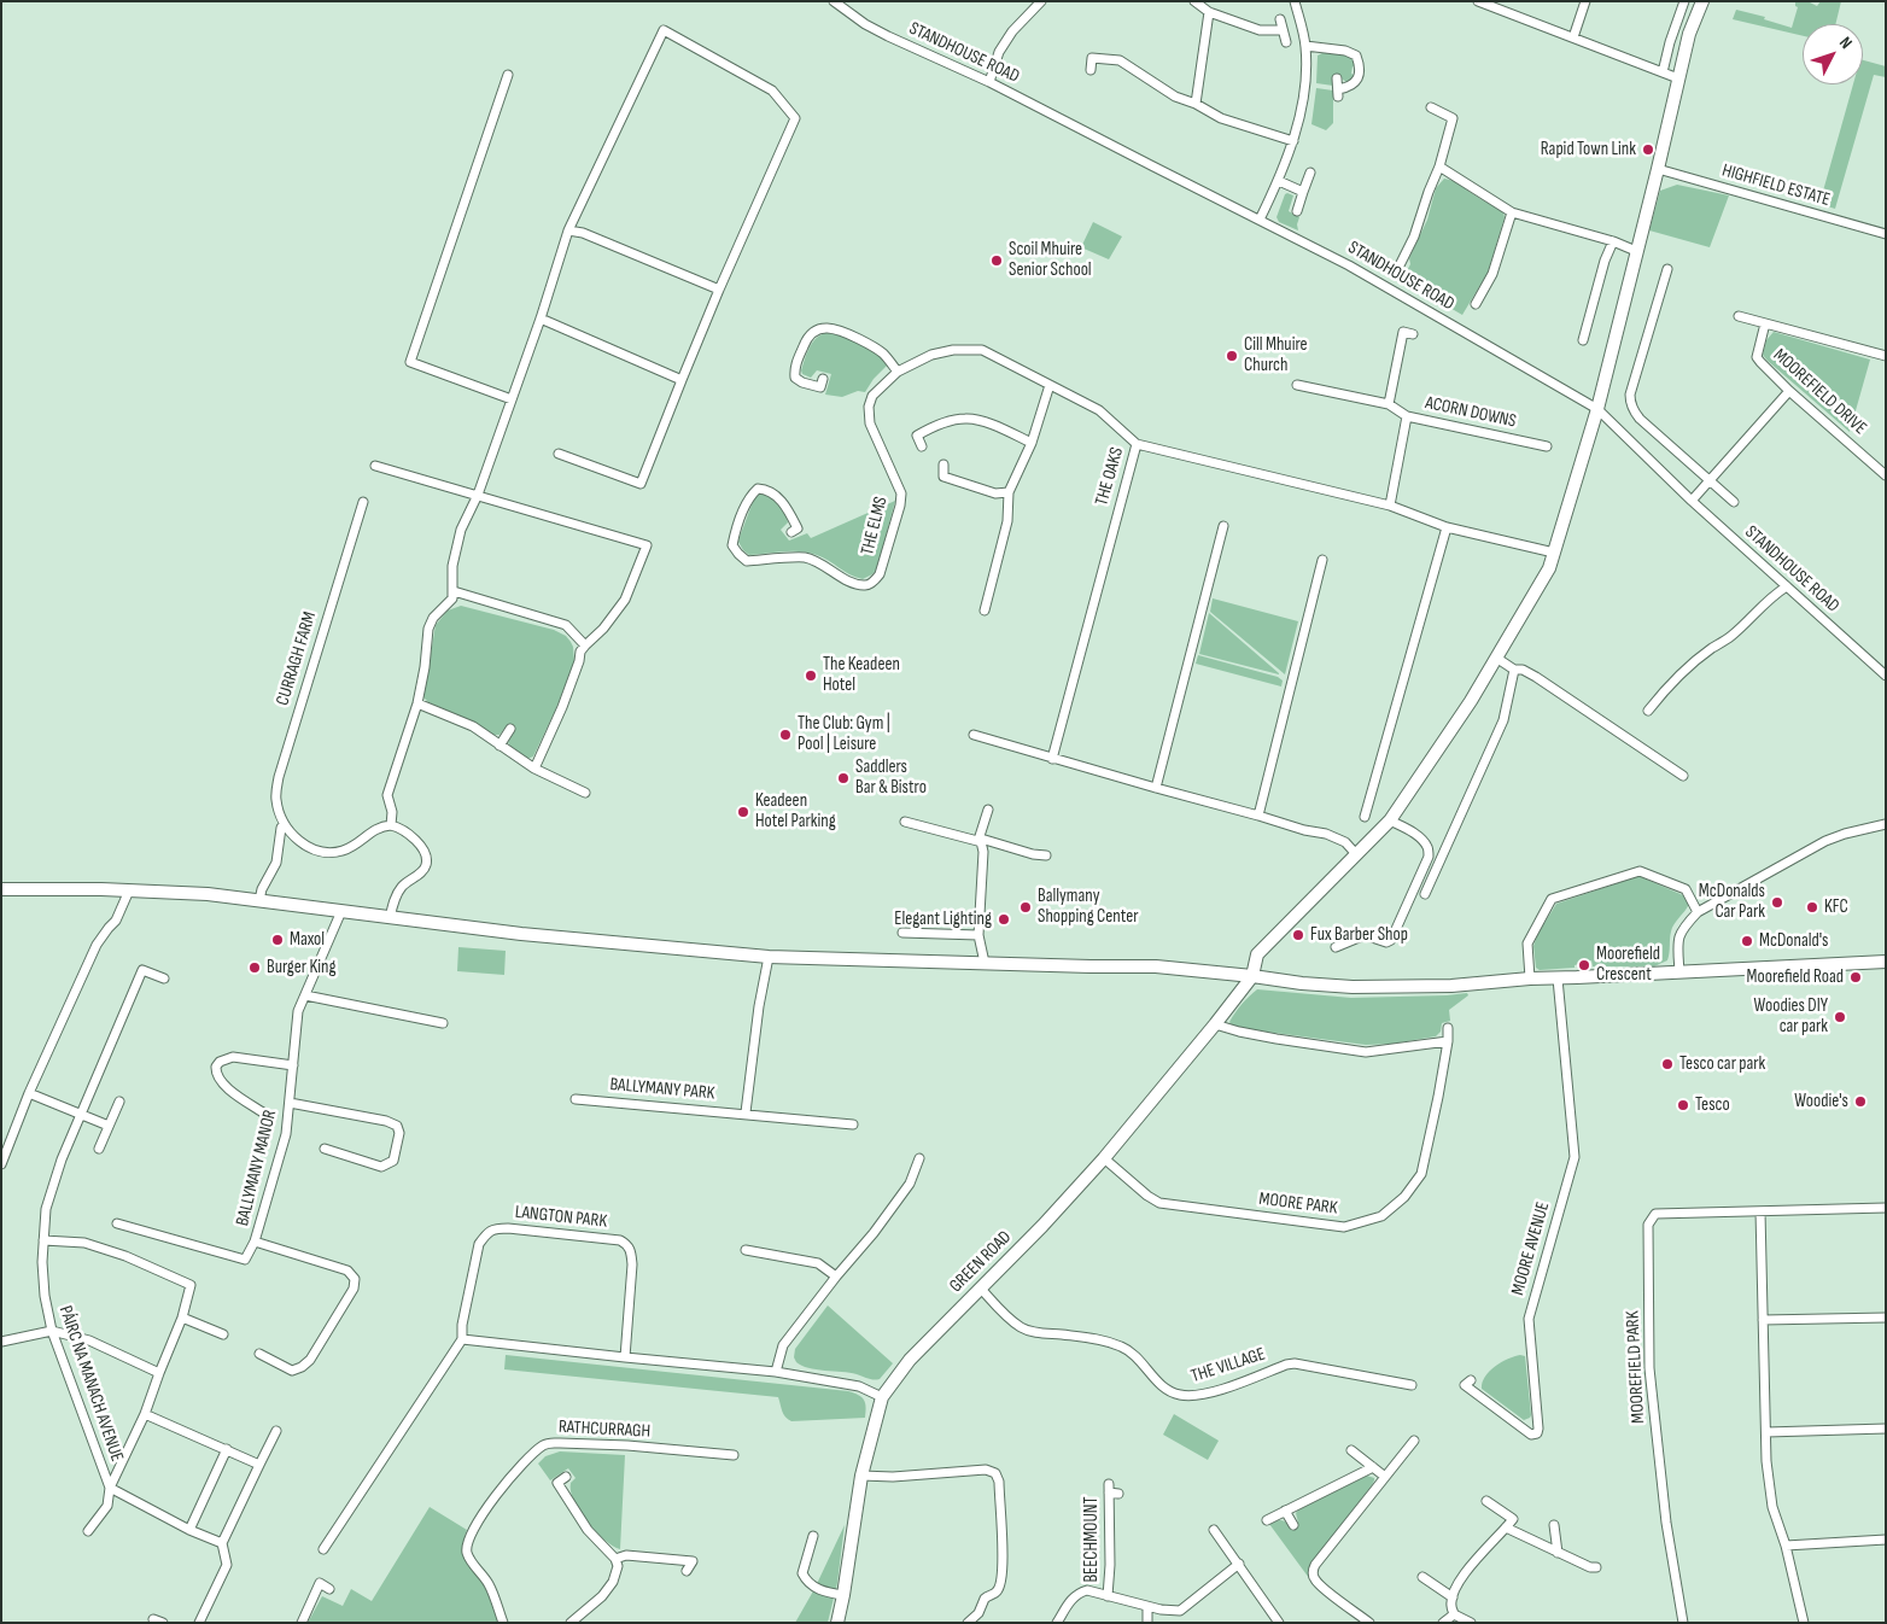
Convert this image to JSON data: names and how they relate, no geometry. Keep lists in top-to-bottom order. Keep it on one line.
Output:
{"streets":{"street":["STANDHOUSE ROAD","HIGHFIELD ESTATE","MOOREFIELD DRIVE","ACORN DOWNS","THE OAKS","THE ELMS","CURRAGH FARM","BALLYMANY PARK","BALLYMANY MANOR","MOORE PARK","LANGTON PARK","MOORE AVENUE","GREEN ROAD","THE VILLAGE","MOOREFIELD PARK","PÁIRC NA MANACH AVENUE","RATHCURRAGH","BEECHMOUNT"]},"crossings":[["STANDHOUSE ROAD","GREEN ROAD"],["HIGHFIELD ESTATE","GREEN ROAD"],["ACORN DOWNS","THE OAKS"],["THE OAKS","THE ELMS"],["THE OAKS","GREEN ROAD"],["MOORE PARK","GREEN ROAD"],["GREEN ROAD","THE VILLAGE"]],"places":["Rapid Town Link","Scoil Mhuire Senior School","Cill Mhuire Church","The Keadeen Hotel","The Club: Gym | Pool | Leisure","Saddlers Bar & Bistro","Keadeen Hotel Parking","McDonalds Car Park","Ballymany Shopping Center","KFC","Elegant Lighting","Fux Barber Shop","Maxol","McDonald's","Moorefield Crescent","Burger King","Moorefield Road","Woodies DIY car park","Tesco car park","Woodie's","Tesco"],"north":"top right"}
